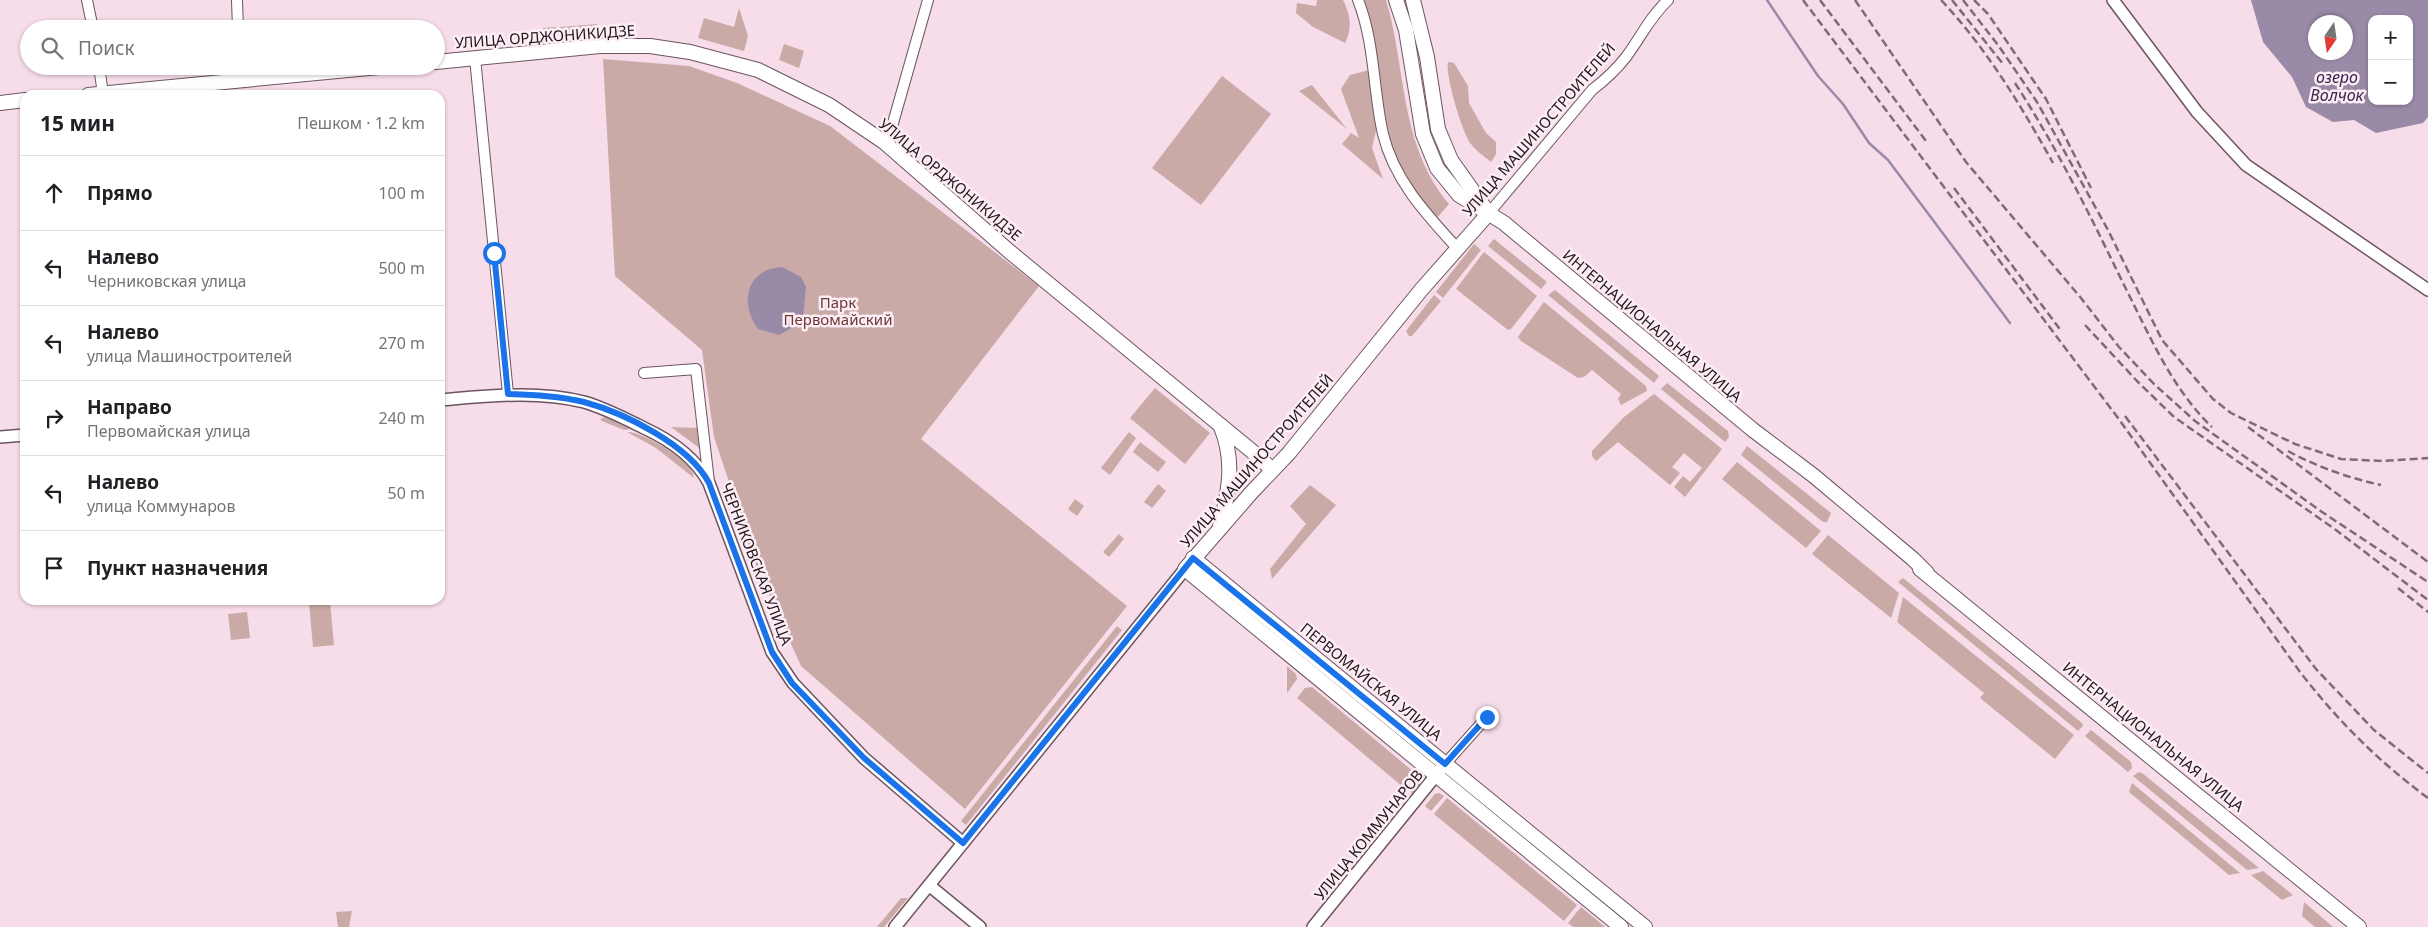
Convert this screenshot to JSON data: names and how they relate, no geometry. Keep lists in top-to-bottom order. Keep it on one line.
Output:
{"streets":{"main road":["УЛИЦА ОРДЖОНИКИДЗЕ","УЛИЦА МАШИНОСТРОИТЕЛЕЙ","ИНТЕРНАЦИОНАЛЬНАЯ УЛИЦА","ПЕРВОМАЙСКАЯ УЛИЦА"],"street":["ЧЕРНИКОВСКАЯ УЛИЦА","УЛИЦА КОММУНАРОВ"]},"crossings":[["УЛИЦА ОРДЖОНИКИДЗЕ","УЛИЦА МАШИНОСТРОИТЕЛЕЙ"],["УЛИЦА МАШИНОСТРОИТЕЛЕЙ","ИНТЕРНАЦИОНАЛЬНАЯ УЛИЦА"],["УЛИЦА МАШИНОСТРОИТЕЛЕЙ","ЧЕРНИКОВСКАЯ УЛИЦА"],["УЛИЦА МАШИНОСТРОИТЕЛЕЙ","ПЕРВОМАЙСКАЯ УЛИЦА"],["ПЕРВОМАЙСКАЯ УЛИЦА","УЛИЦА КОММУНАРОВ"]],"water":["озеро Волчок"],"parks":["Парк Первомайский"],"north":"bottom","page":{"map_buttons":["+","−"],"search":"Поиск","heading":["15 мин","Пешком · 1.2 km"],"list":[["Прямо","100 m"],["Налево","Черниковская улица","500 m"],["Налево","улица Машиностроителей","270 m"],["Направо","Первомайская улица","240 m"],["Налево","улица Коммунаров","50 m"],"Пункт назначения"]}}
